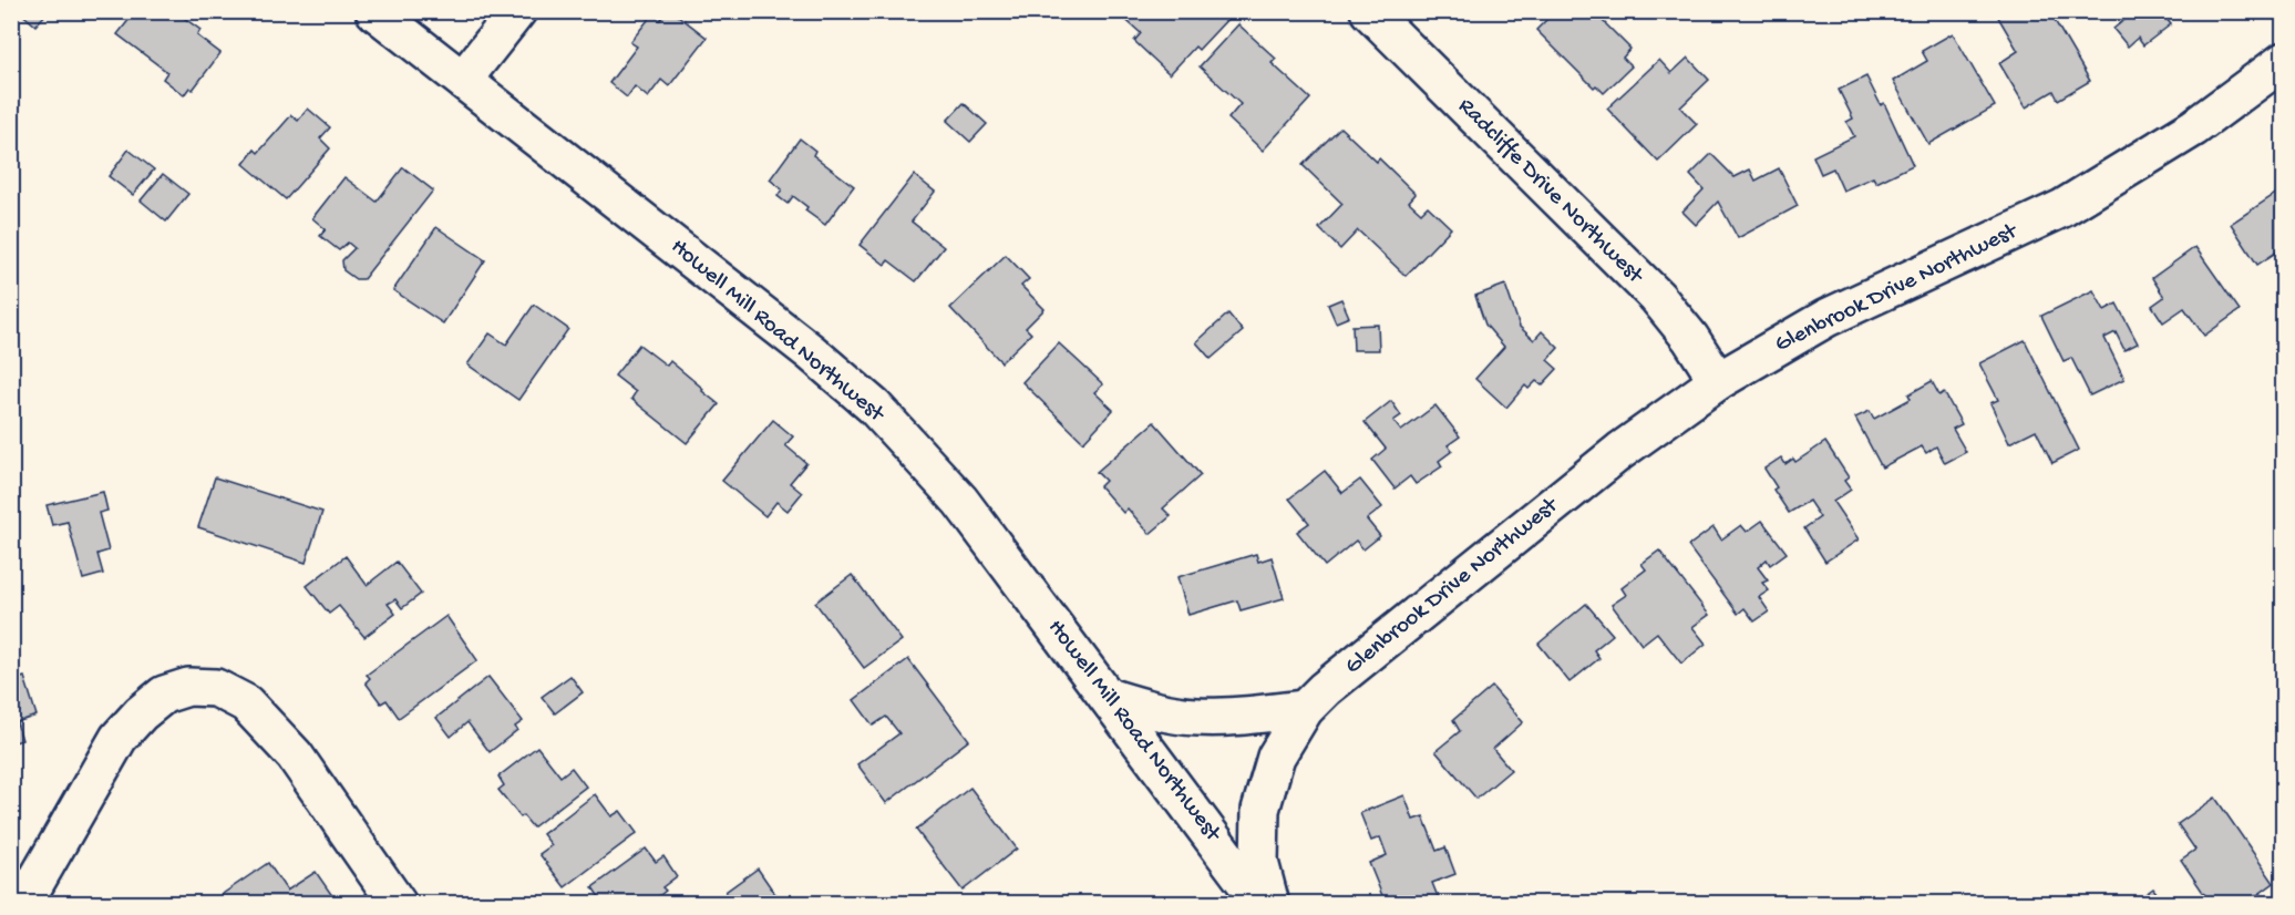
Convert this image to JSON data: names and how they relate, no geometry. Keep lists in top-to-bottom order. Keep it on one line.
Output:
{"streets":{"street":["Radcliffe Drive Northwest","Glenbrook Drive Northwest","Howell Mill Road Northwest"]},"crossings":[["Radcliffe Drive Northwest","Glenbrook Drive Northwest"]]}
